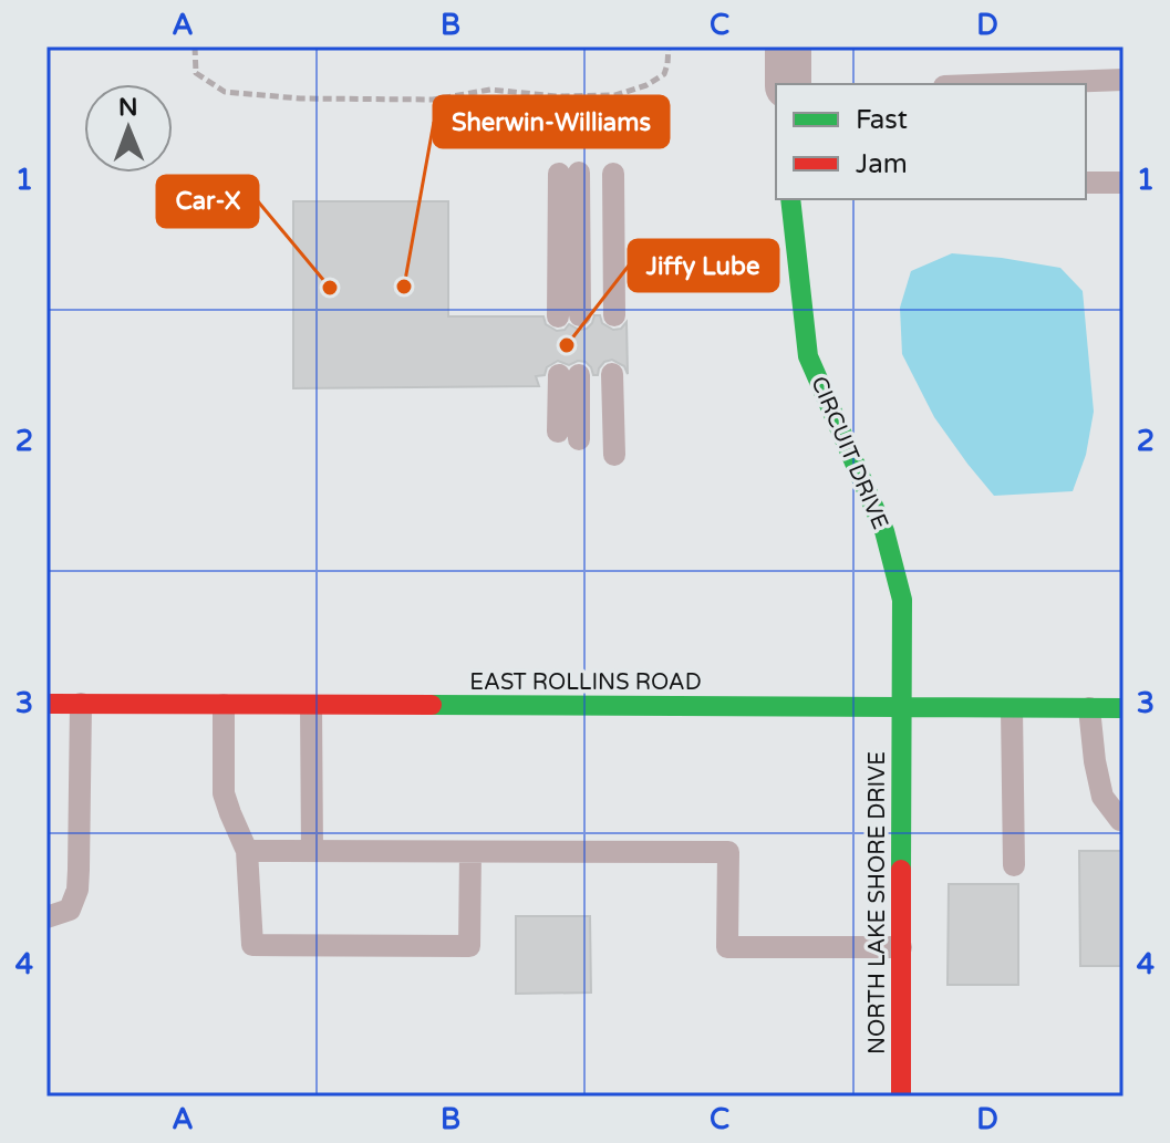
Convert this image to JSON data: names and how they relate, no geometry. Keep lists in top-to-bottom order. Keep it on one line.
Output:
{"streets":{"main road":["CIRCUIT DRIVE","EAST ROLLINS ROAD","NORTH LAKE SHORE DRIVE"]},"crossings":[["CIRCUIT DRIVE","EAST ROLLINS ROAD"],["CIRCUIT DRIVE","NORTH LAKE SHORE DRIVE"],["EAST ROLLINS ROAD","NORTH LAKE SHORE DRIVE"]],"places":["Sherwin-Williams","Car-X","Jiffy Lube"],"legend":["Fast","Jam"],"north":"top","grid":{"columns":["A","B","C","D"],"rows":["1","2","3","4"]}}
